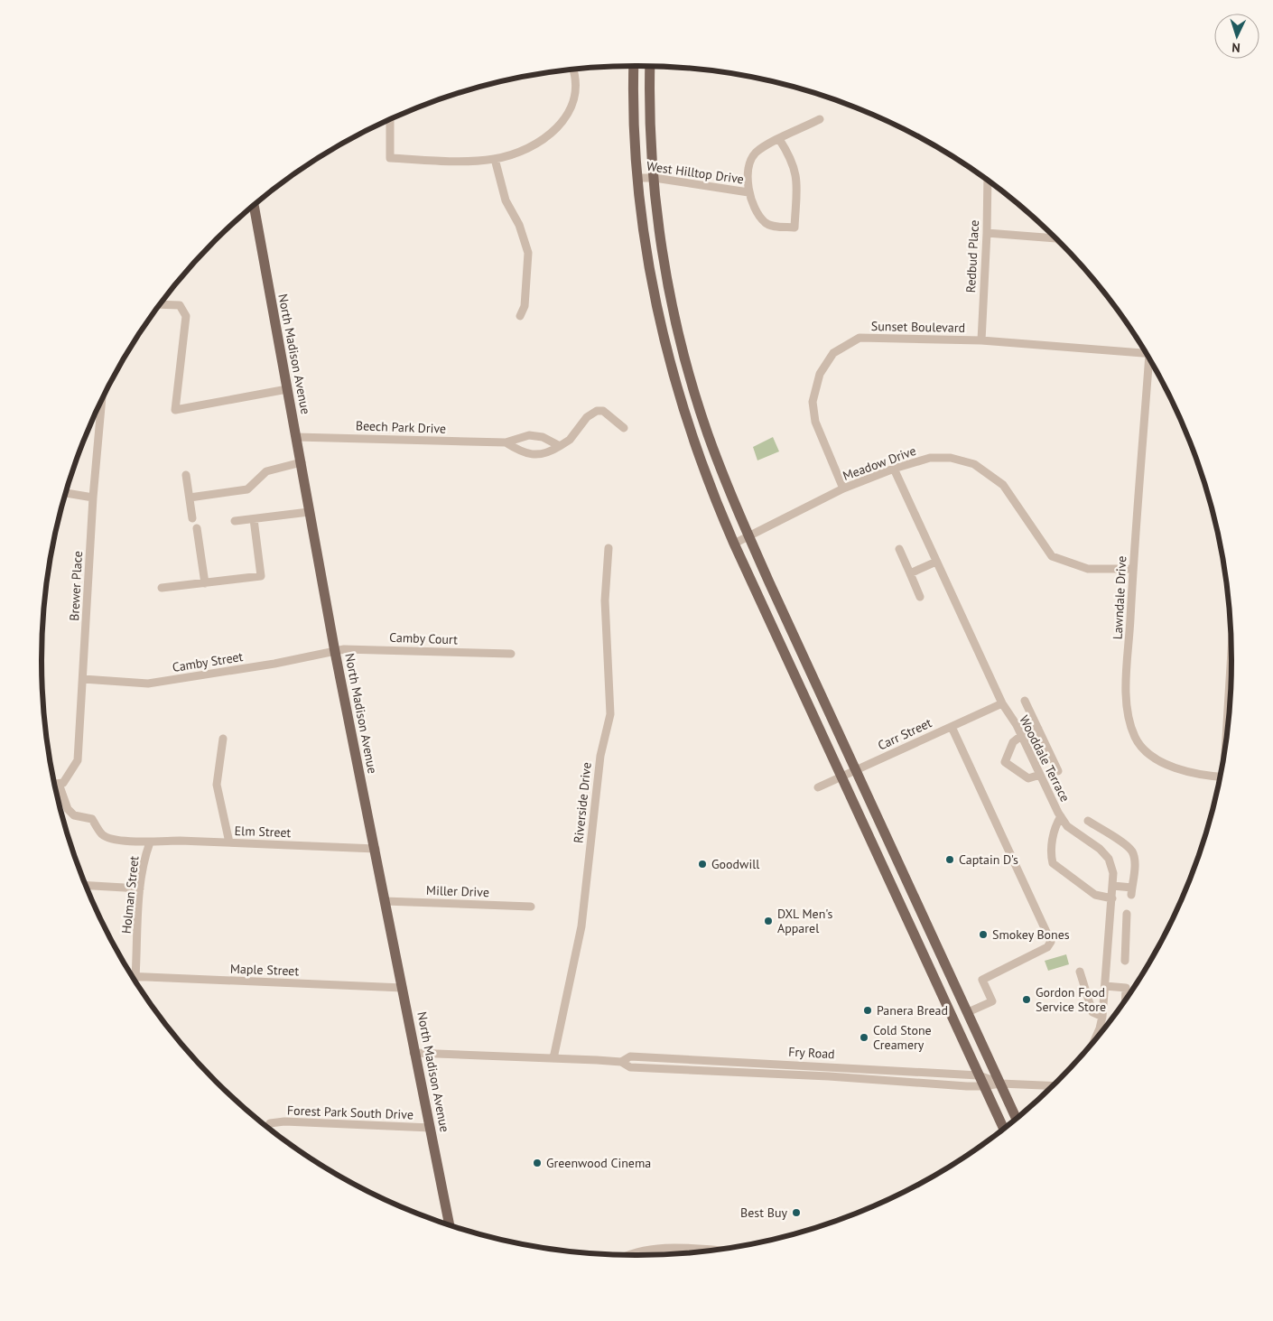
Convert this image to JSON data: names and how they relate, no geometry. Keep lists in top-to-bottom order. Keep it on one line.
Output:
{"streets":{"main road":["North Madison Avenue"],"street":["West Hilltop Drive","Redbud Place","Sunset Boulevard","Beech Park Drive","Meadow Drive","Brewer Place","Lawndale Drive","Camby Court","Camby Street","Carr Street","Wooddale Terrace","Riverside Drive","Elm Street","Miller Drive","Holman Street","Maple Street","Fry Road","Forest Park South Drive"]},"crossings":[["Redbud Place","Sunset Boulevard"],["Sunset Boulevard","Meadow Drive"],["North Madison Avenue","Beech Park Drive"],["North Madison Avenue","Camby Court"],["North Madison Avenue","Camby Street"],["North Madison Avenue","Elm Street"],["North Madison Avenue","Miller Drive"],["North Madison Avenue","Maple Street"],["North Madison Avenue","Fry Road"],["North Madison Avenue","Forest Park South Drive"],["Meadow Drive","Lawndale Drive"],["Meadow Drive","Wooddale Terrace"],["Brewer Place","Camby Street"],["Brewer Place","Elm Street"],["Camby Court","Camby Street"],["Carr Street","Wooddale Terrace"],["Riverside Drive","Fry Road"],["Elm Street","Holman Street"],["Holman Street","Maple Street"]],"places":["Captain D's","Goodwill","DXL Men's Apparel","Smokey Bones","Gordon Food Service Store","Panera Bread","Cold Stone Creamery","Greenwood Cinema","Best Buy"],"north":"bottom"}
